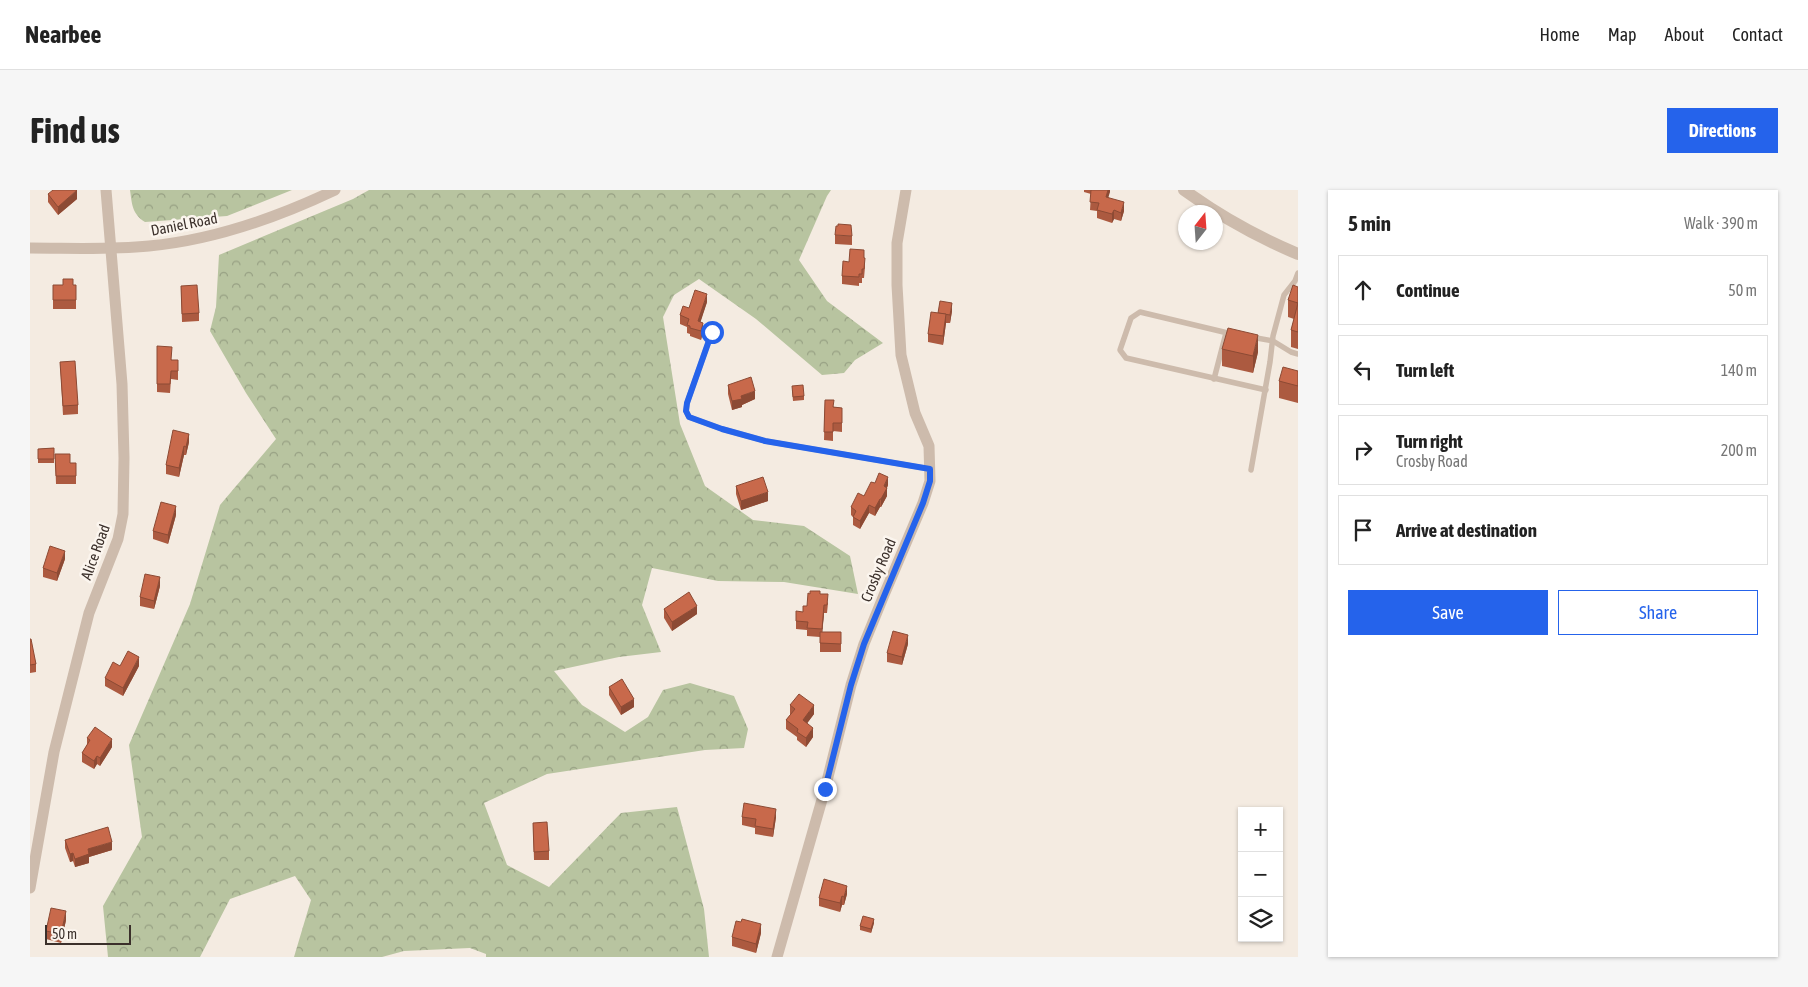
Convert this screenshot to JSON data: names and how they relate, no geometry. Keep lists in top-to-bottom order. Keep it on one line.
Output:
{"streets":{"street":["Daniel Road","Alice Road","Crosby Road"]},"crossings":[["Daniel Road","Alice Road"]],"scale_bar":"50 m","north":"top","page":{"header":"Nearbee","nav":["Home","Map","About","Contact"],"buttons":["Directions",["Save","Share"]],"title":"Find us","heading":["5 min","Walk · 390 m"],"list":[["Continue","50 m"],["Turn left","140 m"],["Turn right","Crosby Road","200 m"],"Arrive at destination"],"map_buttons":["+","−"],"scale":"50 m"}}
